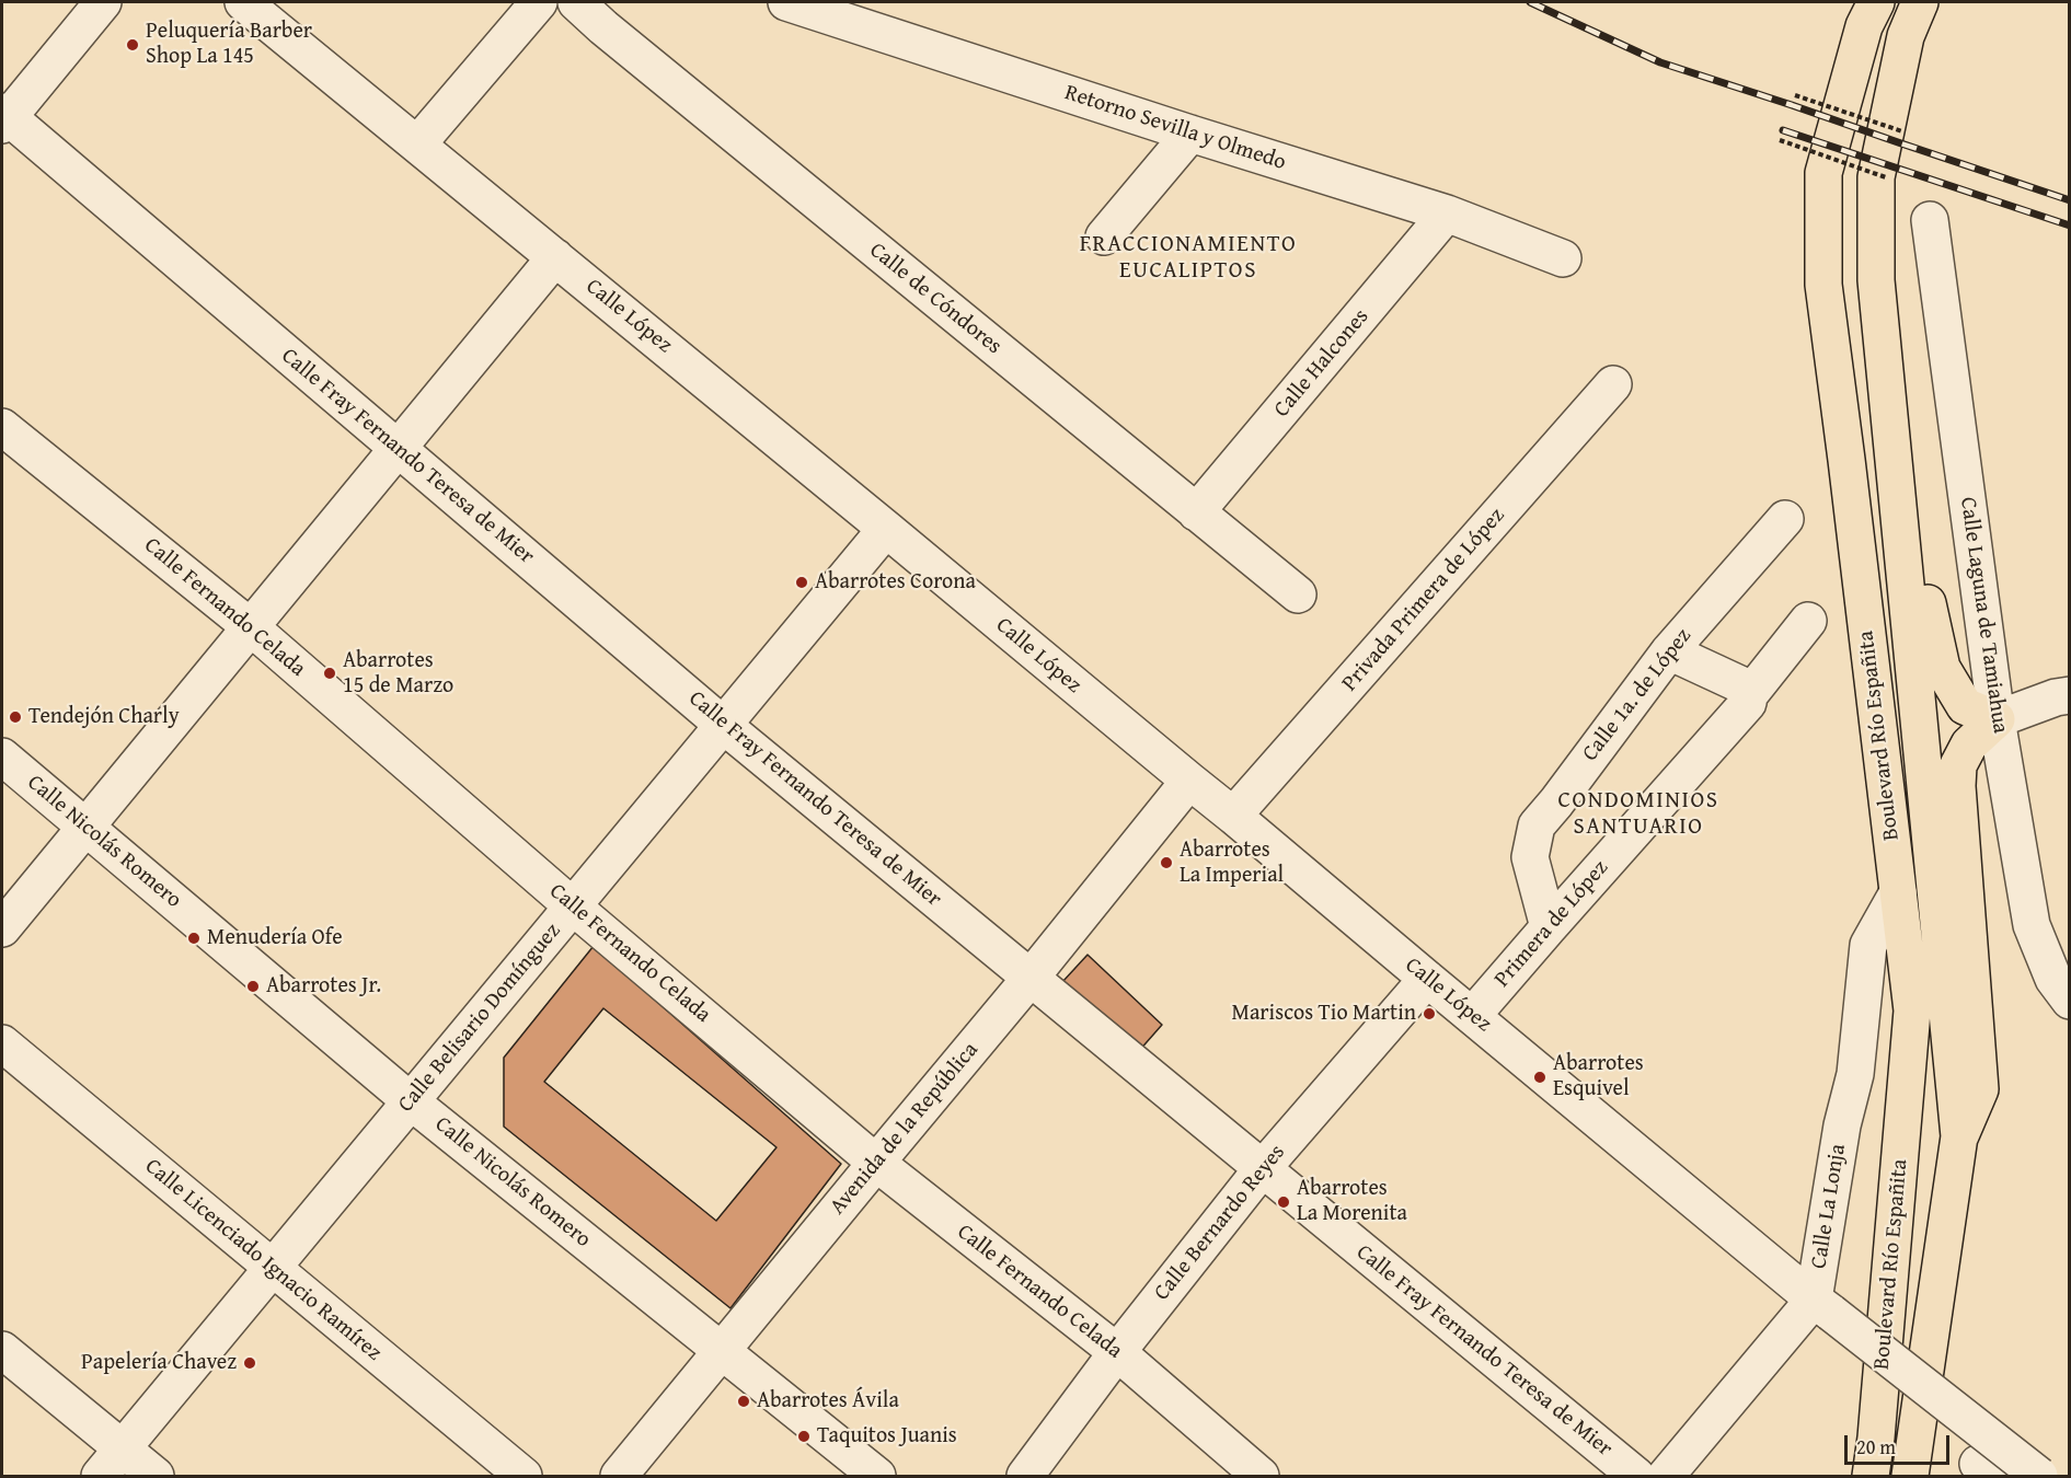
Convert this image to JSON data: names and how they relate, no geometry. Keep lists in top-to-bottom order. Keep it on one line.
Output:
{"streets":{"main road":["Boulevard Río Españita"],"street":["Retorno Sevilla y Olmedo","Calle de Cóndores","Calle López","Calle Halcones","Calle Fray Fernando Teresa de Mier","Privada Primera de López","Calle Fernando Celada","Calle Laguna de Tamiahua","Calle 1a. de López","Calle Nicolás Romero","Primera de López","Calle Belisario Domínguez","Avenida de la República","Calle La Lonja","Calle Bernardo Reyes","Calle Licenciado Ignacio Ramírez"]},"crossings":[["Retorno Sevilla y Olmedo","Calle Halcones"],["Calle de Cóndores","Calle Halcones"],["Calle López","Privada Primera de López"],["Calle López","Primera de López"],["Calle López","Calle Belisario Domínguez"],["Calle López","Avenida de la República"],["Calle López","Calle La Lonja"],["Calle López","Calle Bernardo Reyes"],["Calle Fray Fernando Teresa de Mier","Calle Belisario Domínguez"],["Calle Fray Fernando Teresa de Mier","Avenida de la República"],["Calle Fray Fernando Teresa de Mier","Calle Bernardo Reyes"],["Calle Fernando Celada","Calle Belisario Domínguez"],["Calle Fernando Celada","Avenida de la República"],["Calle Fernando Celada","Calle Bernardo Reyes"],["Calle 1a. de López","Primera de López"],["Boulevard Río Españita","Calle La Lonja"],["Calle Nicolás Romero","Calle Belisario Domínguez"],["Calle Nicolás Romero","Avenida de la República"],["Calle Belisario Domínguez","Calle Licenciado Ignacio Ramírez"]],"districts":["FRACCIONAMIENTO EUCALIPTOS","CONDOMINIOS SANTUARIO"],"places":["Peluquería Barber Shop La 145","Abarrotes Corona","Abarrotes 15 de Marzo","Tendejón Charly","Abarrotes La Imperial","Menudería Ofe","Abarrotes Jr.","Mariscos Tio Martin","Abarrotes Esquivel","Abarrotes La Morenita","Papelería Chavez","Abarrotes Ávila","Taquitos Juanis"],"scale_bar":"20 m"}
